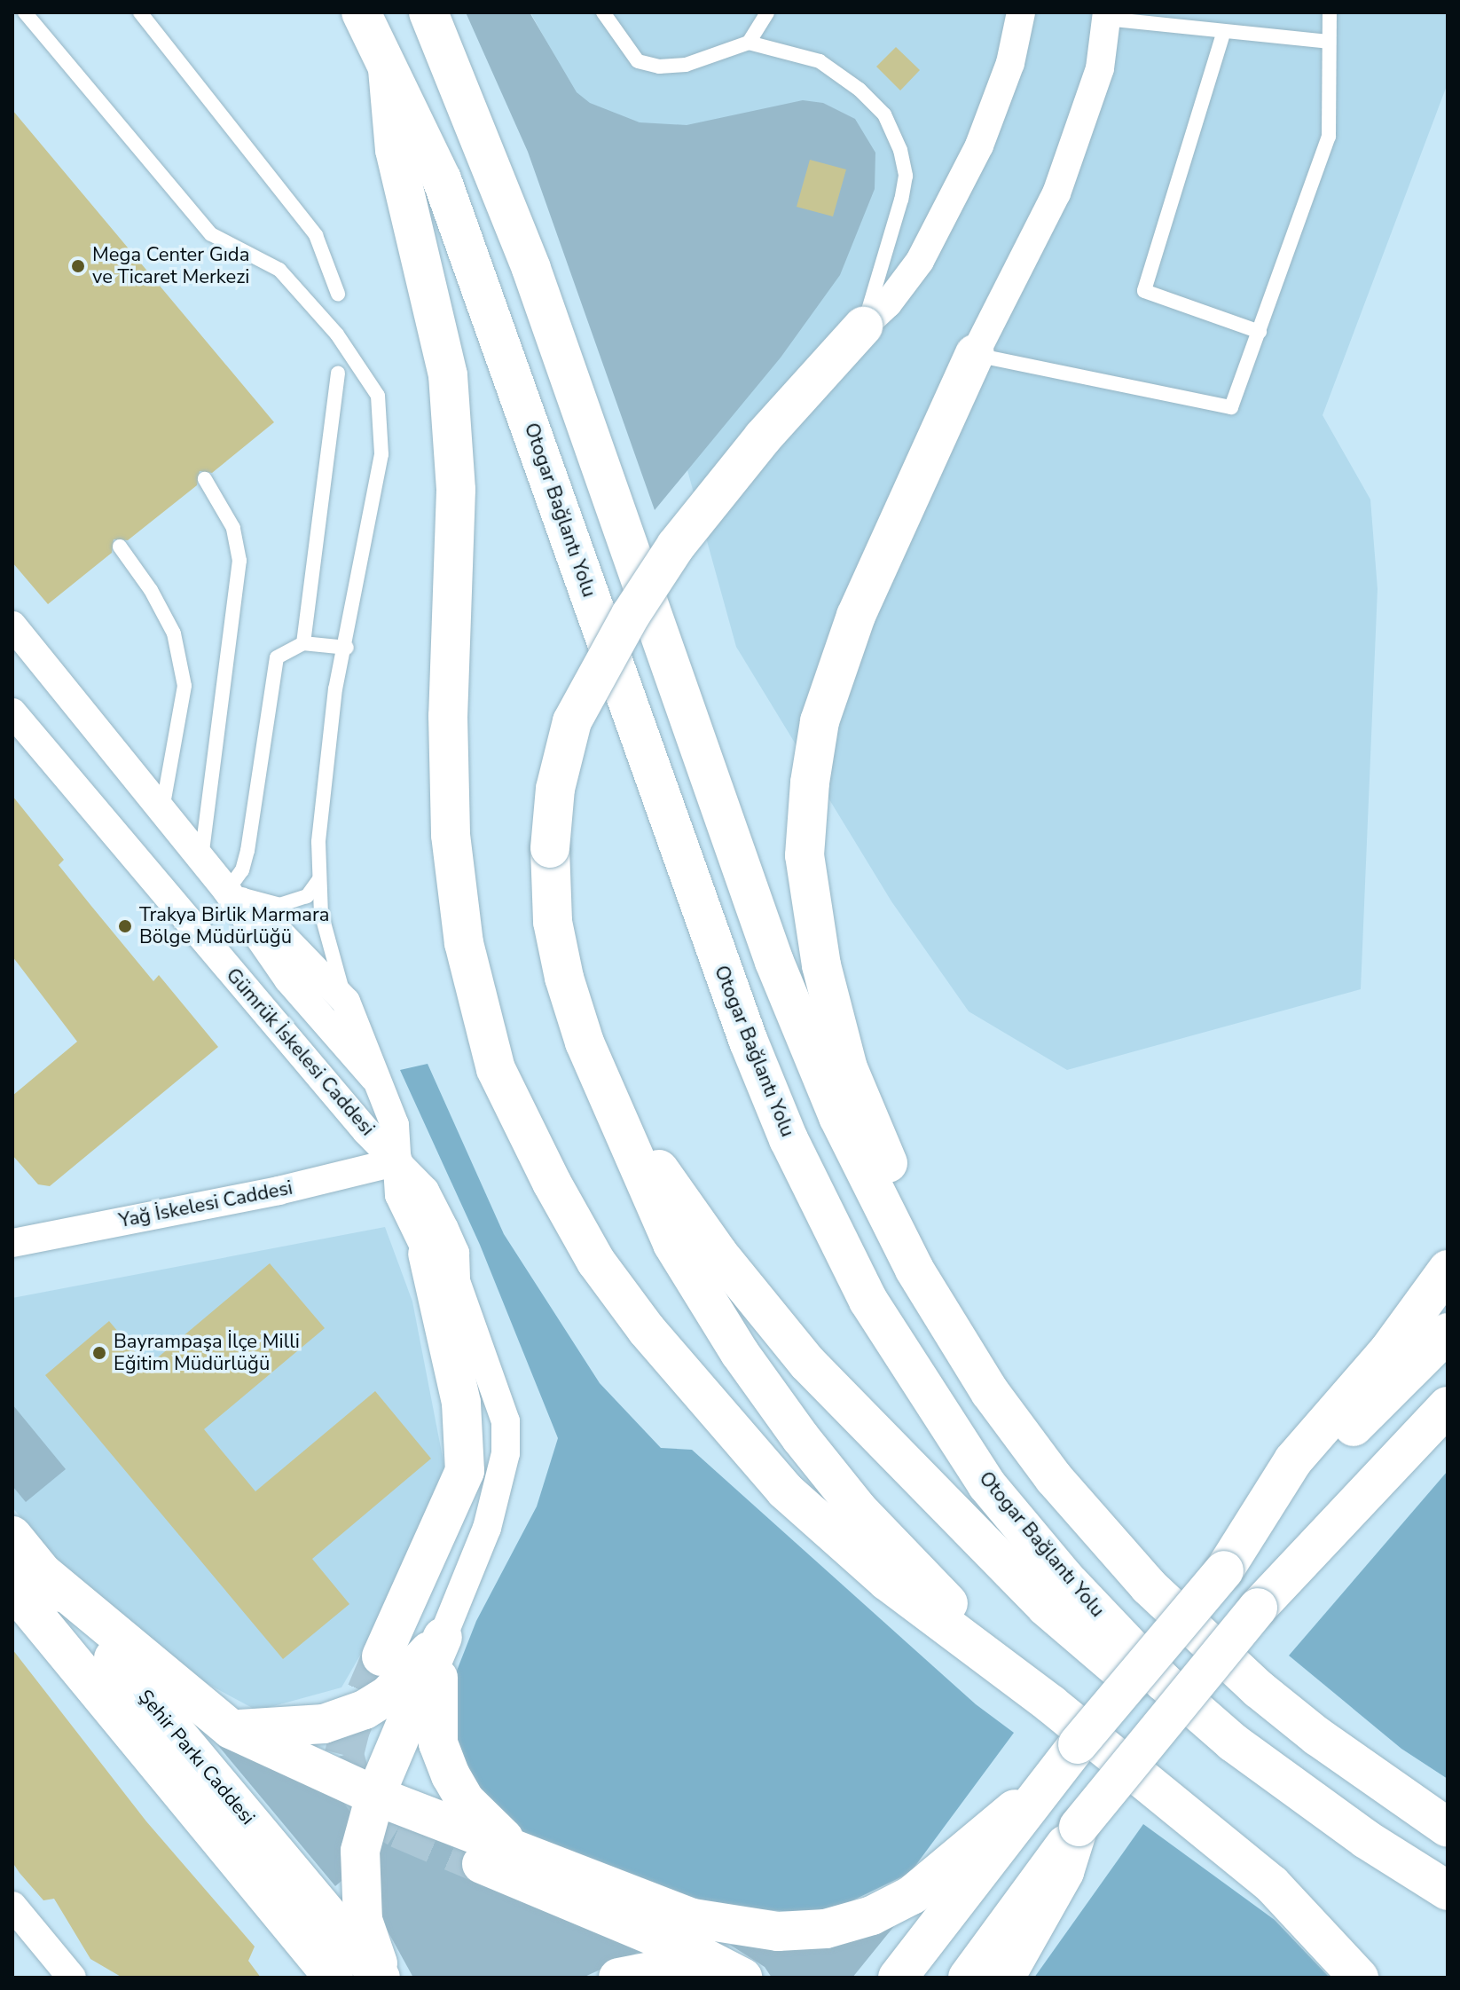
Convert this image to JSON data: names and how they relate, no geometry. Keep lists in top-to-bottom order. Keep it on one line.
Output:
{"streets":{"main road":["Otogar Bağlantı Yolu","Şehir Parkı Caddesi"],"street":["Gümrük İskelesi Caddesi","Yağ İskelesi Caddesi"]},"crossings":[["Gümrük İskelesi Caddesi","Yağ İskelesi Caddesi"]],"places":["Mega Center Gıda ve Ticaret Merkezi","Trakya Birlik Marmara Bölge Müdürlüğü","Bayrampaşa İlçe Milli Eğitim Müdürlüğü"]}
